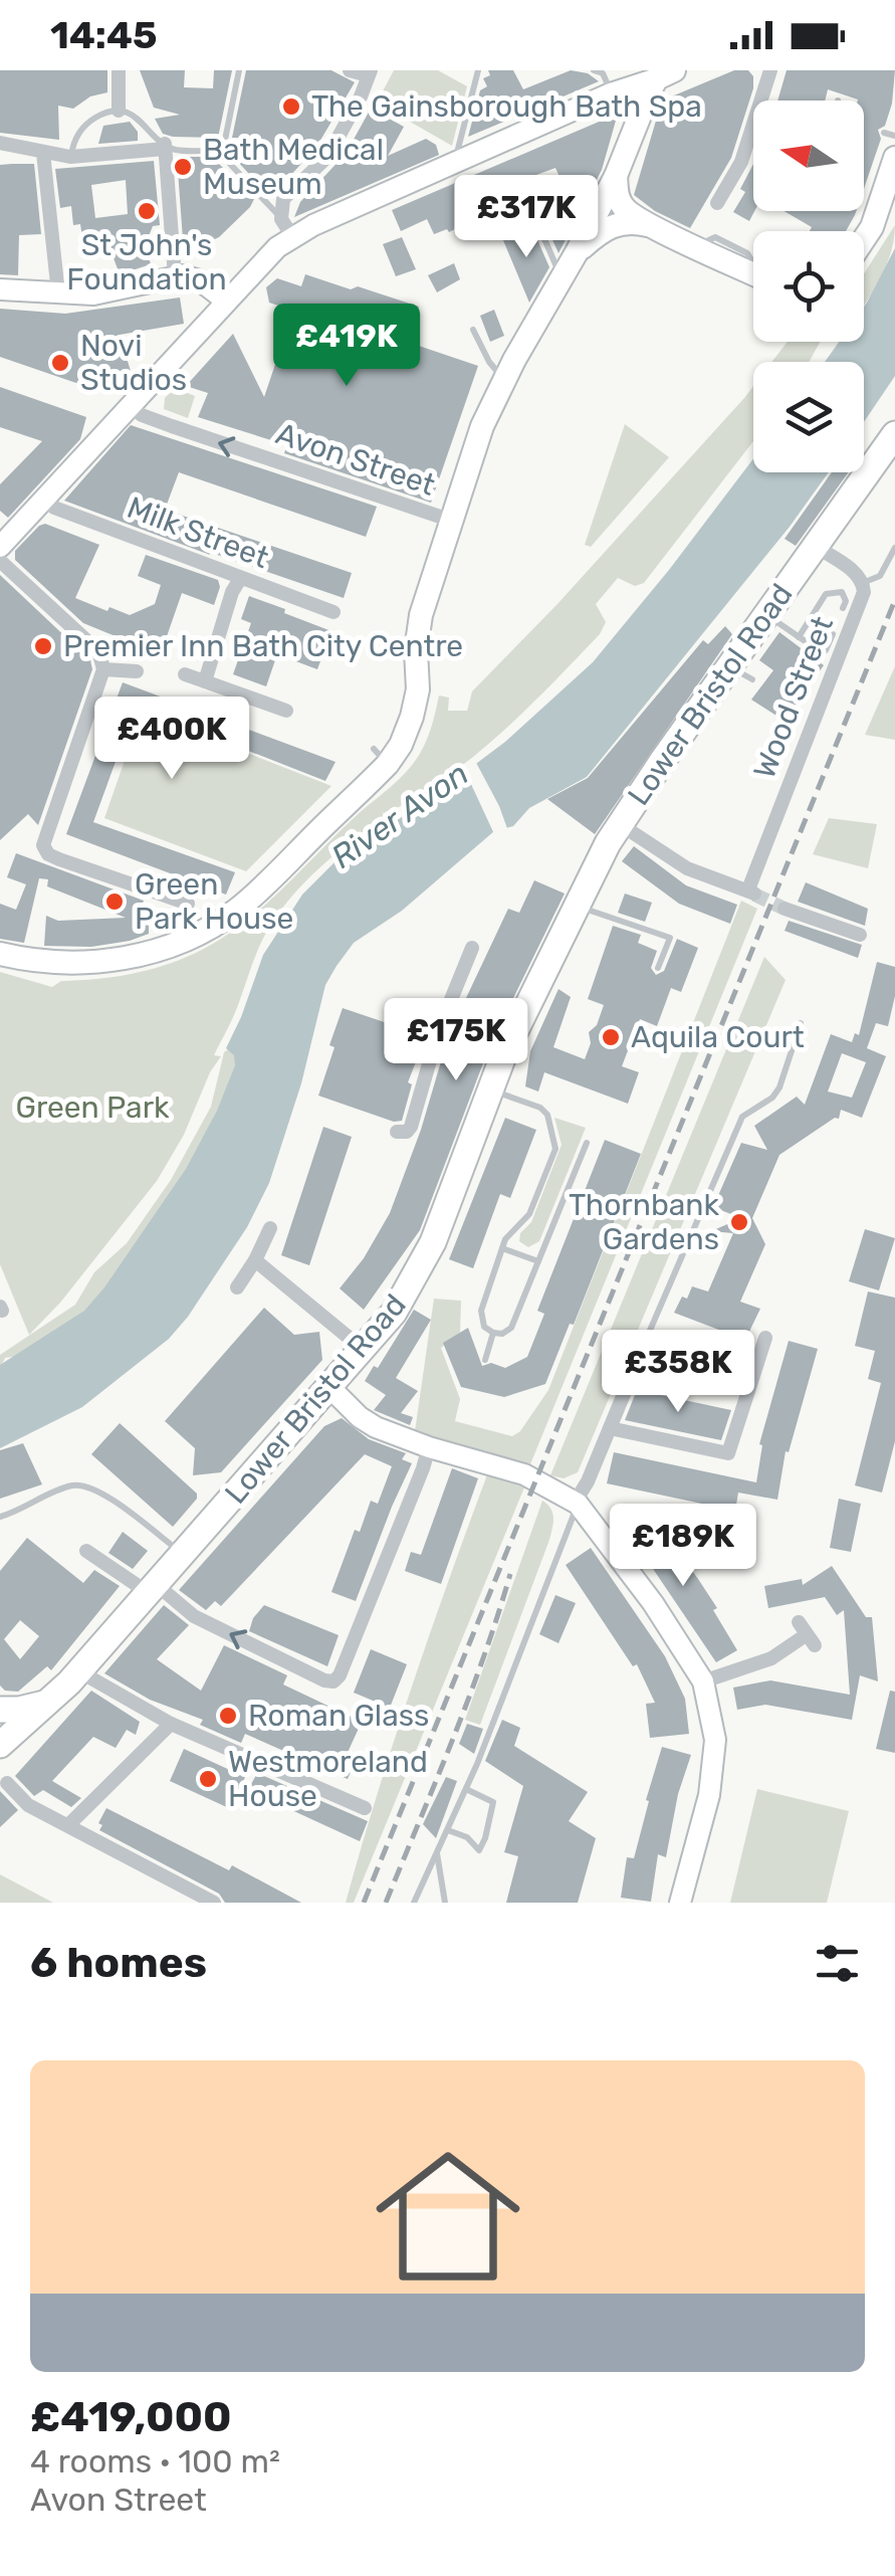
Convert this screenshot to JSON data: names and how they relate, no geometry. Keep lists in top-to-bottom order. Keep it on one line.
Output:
{"streets":{"highway":["Lower Bristol Road"],"street":["Avon Street","Milk Street","Wood Street"]},"crossings":[["Lower Bristol Road","Wood Street"]],"one_way":["Avon Street"],"water":["River Avon"],"parks":["Green Park"],"places":["The Gainsborough Bath Spa","Bath Medical Museum","St John's Foundation","Novi Studios","Premier Inn Bath City Centre","Green Park House","Aquila Court","Thornbank Gardens","Roman Glass","Westmoreland House"],"north":"left","page":{"status":"14:45","price":["£317K","£419K","£400K","£175K","£358K","£189K"],"heading":"6 homes","list":[{"name":"£419,000","note":"4 rooms · 100 m² · Avon Street"}]}}
